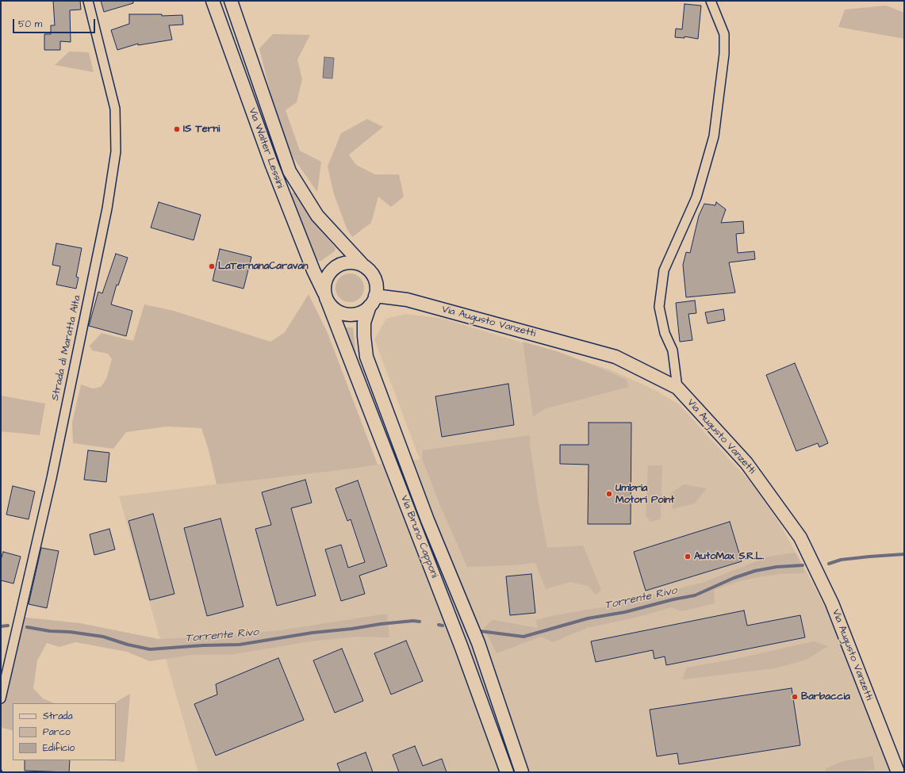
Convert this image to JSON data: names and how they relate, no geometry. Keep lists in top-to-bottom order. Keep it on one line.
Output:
{"streets":{"main road":["Via Walter Lessini","Via Augusto Vanzetti","Via Bruno Capponi"],"street":["Strada di Maratta Alta"]},"crossings":[["Via Walter Lessini","Via Augusto Vanzetti"],["Via Walter Lessini","Via Bruno Capponi"],["Via Augusto Vanzetti","Via Bruno Capponi"]],"water":["Torrente Rivo"],"places":["IS Terni","LaTernanaCaravan","Umbria Motori Point","AutoMax S.R.L.","Barbaccia"],"legend":["Strada","Parco","Edificio"],"scale_bar":"50 m"}
